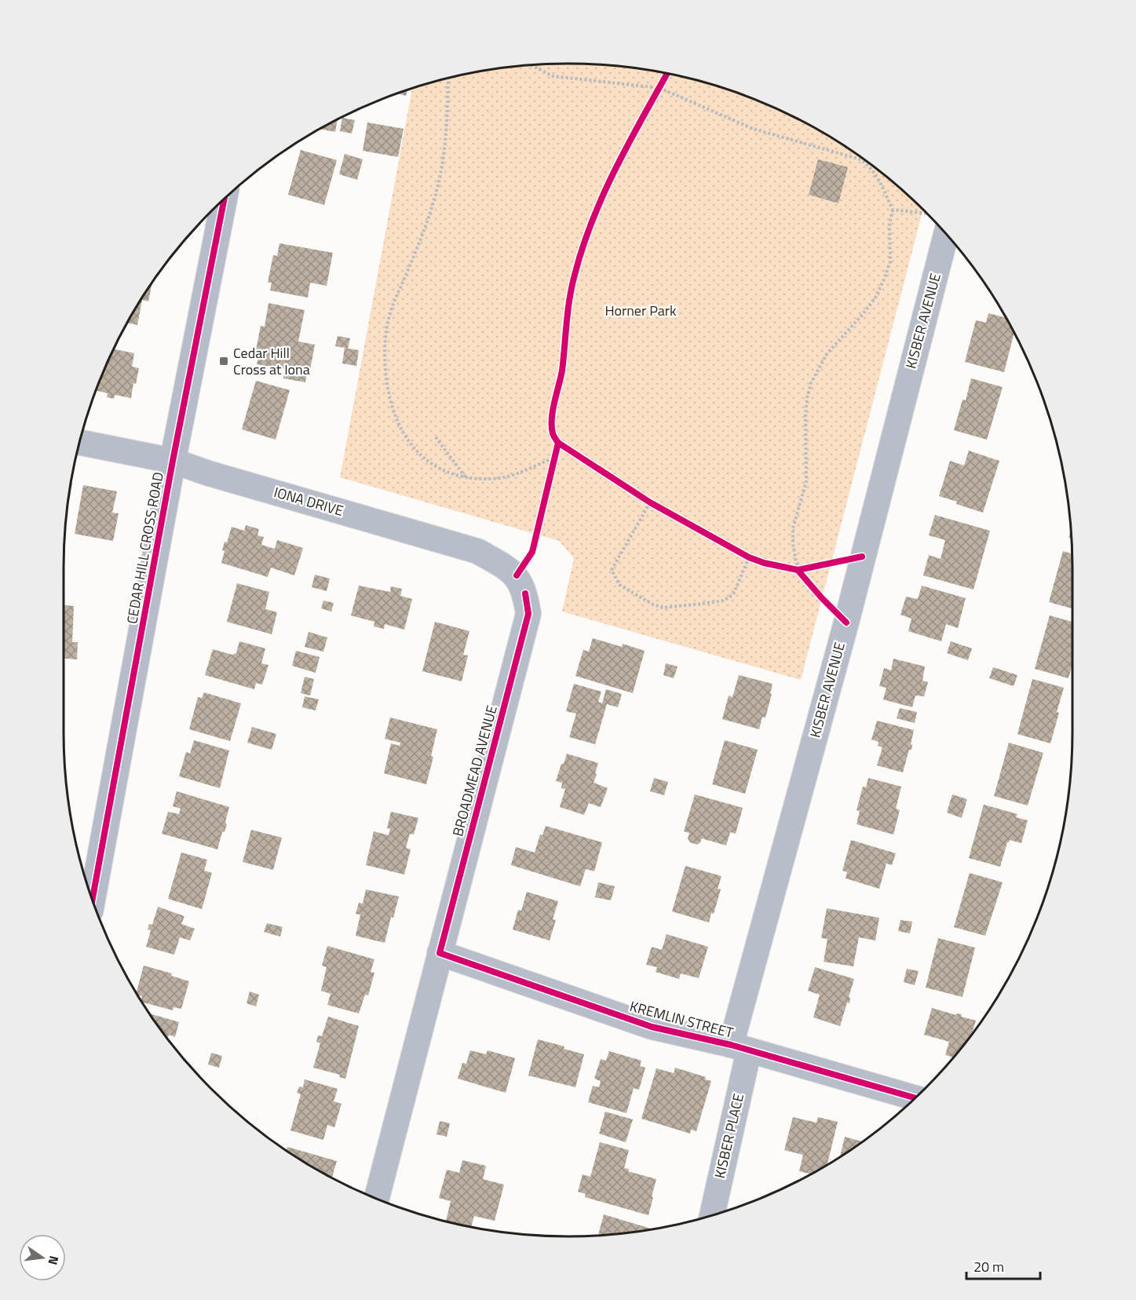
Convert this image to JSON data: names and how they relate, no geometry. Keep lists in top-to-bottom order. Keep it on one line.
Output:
{"streets":{"main road":["CEDAR HILL CROSS ROAD"],"street":["KISBER AVENUE","IONA DRIVE","BROADMEAD AVENUE","KREMLIN STREET","KISBER PLACE"]},"crossings":[["KISBER AVENUE","KREMLIN STREET"],["KISBER AVENUE","KISBER PLACE"],["IONA DRIVE","CEDAR HILL CROSS ROAD"],["IONA DRIVE","BROADMEAD AVENUE"],["BROADMEAD AVENUE","KREMLIN STREET"],["KREMLIN STREET","KISBER PLACE"]],"parks":["Horner Park"],"places":{"transit":["Cedar Hill Cross at Iona"]},"scale_bar":"20 m","north":"right"}
